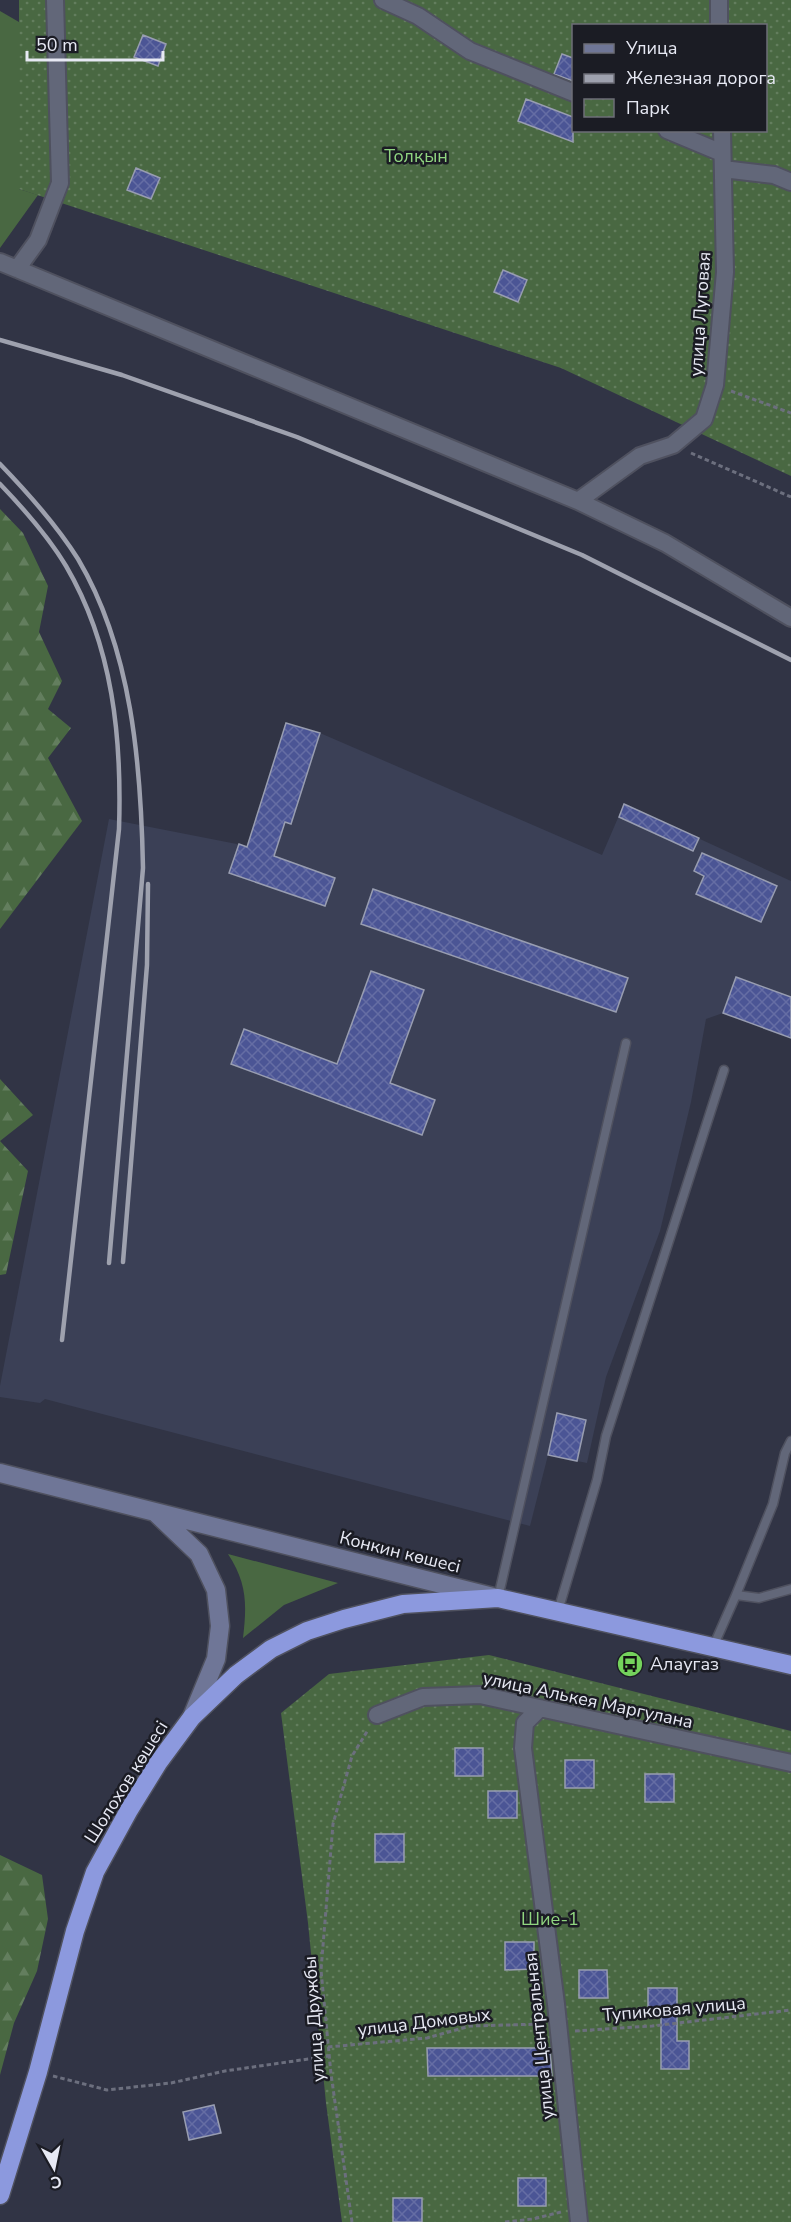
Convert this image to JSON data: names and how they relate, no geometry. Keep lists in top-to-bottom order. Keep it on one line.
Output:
{"streets":{"highway":["Конкин көшесі","Шолохов көшесі"],"street":["улица Луговая","улица Алькея Маргулана","улица Центральная"],"path":["Тупиковая улица","улица Дружбы","улица Домовых"]},"crossings":[["Конкин көшесі","Шолохов көшесі"],["улица Алькея Маргулана","улица Дружбы"],["улица Алькея Маргулана","улица Центральная"],["Тупиковая улица","улица Домовых"],["Тупиковая улица","улица Центральная"],["улица Дружбы","улица Домовых"],["улица Домовых","улица Центральная"]],"parks":["Толқын","Шие-1"],"places":{"bus stop":["Алаугаз"]},"legend":["Улица","Железная дорога","Парк"],"scale_bar":"50 m","north":"bottom"}
